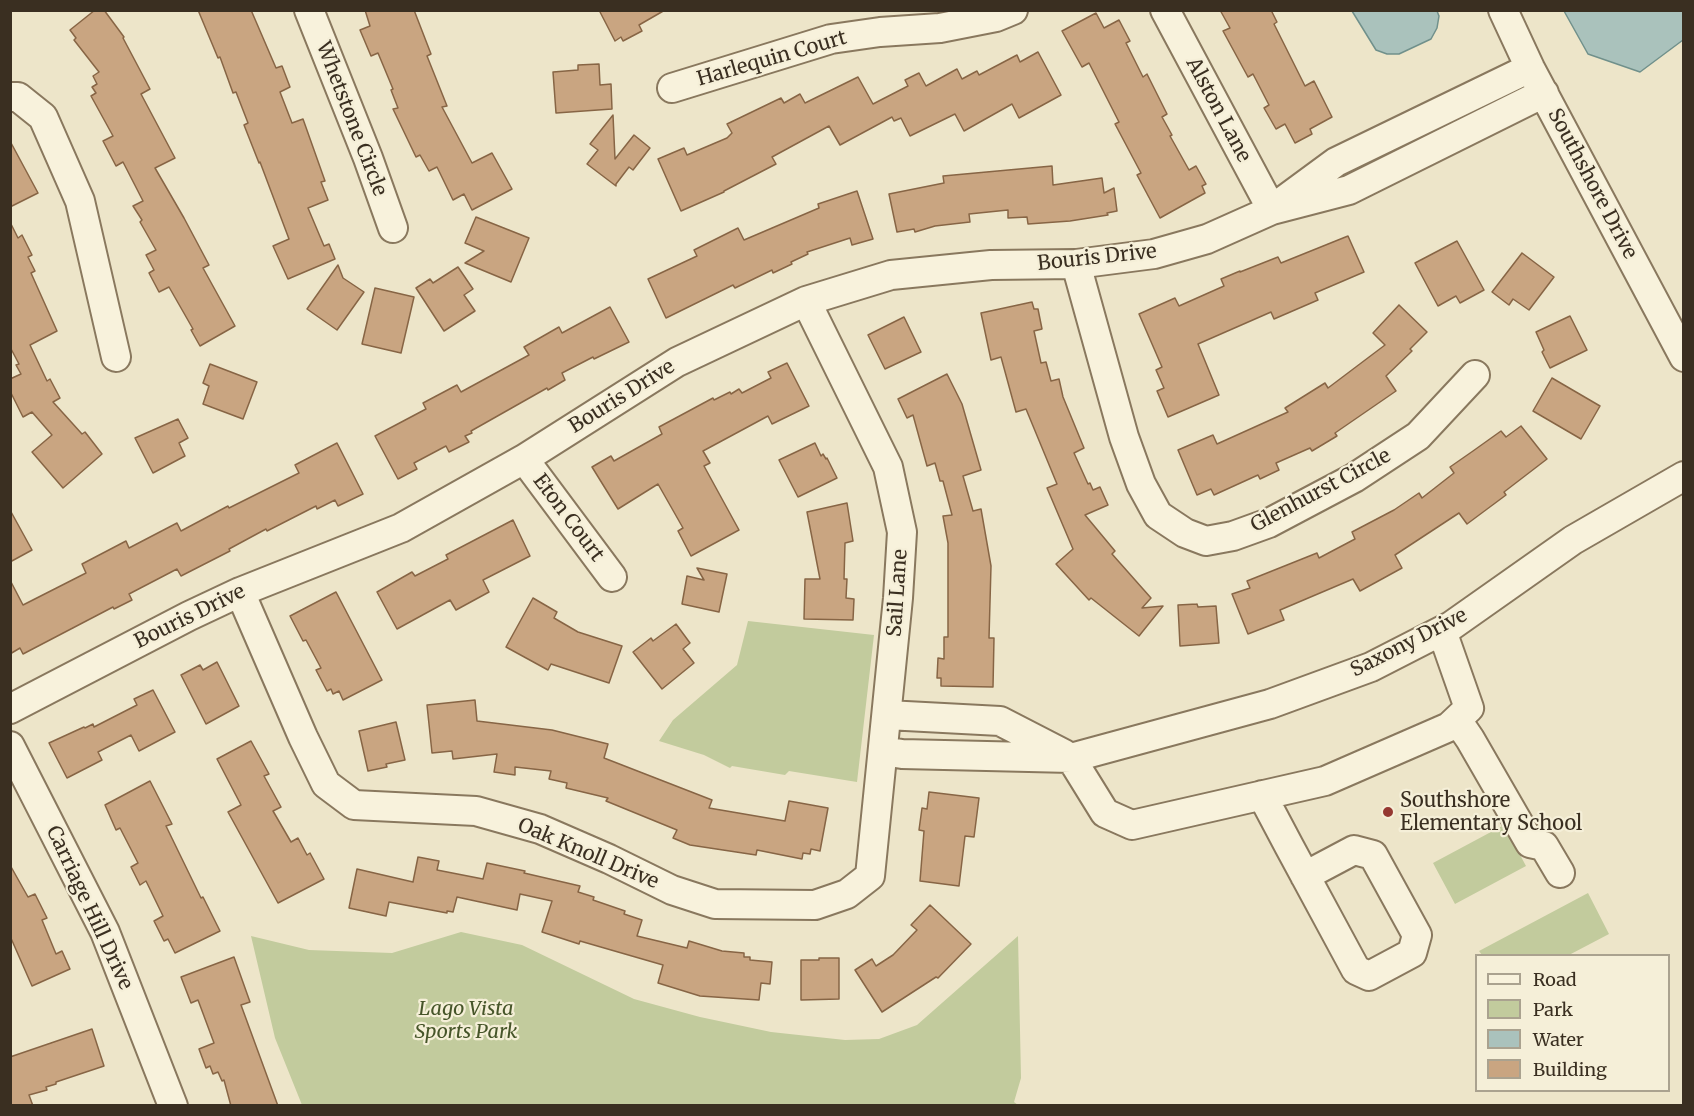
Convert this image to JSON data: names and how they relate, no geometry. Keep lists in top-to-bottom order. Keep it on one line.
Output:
{"streets":{"street":["Harlequin Court","Alston Lane","Whetstone Circle","Southshore Drive","Bouris Drive","Glenhurst Circle","Eton Court","Sail Lane","Saxony Drive","Oak Knoll Drive","Carriage Hill Drive"]},"crossings":[["Alston Lane","Bouris Drive"],["Southshore Drive","Bouris Drive"],["Bouris Drive","Glenhurst Circle"],["Bouris Drive","Eton Court"],["Bouris Drive","Sail Lane"],["Bouris Drive","Oak Knoll Drive"],["Sail Lane","Saxony Drive"],["Sail Lane","Oak Knoll Drive"]],"parks":["Lago Vista Sports Park"],"places":["Southshore Elementary School"],"legend":["Road","Park","Water","Building"]}
